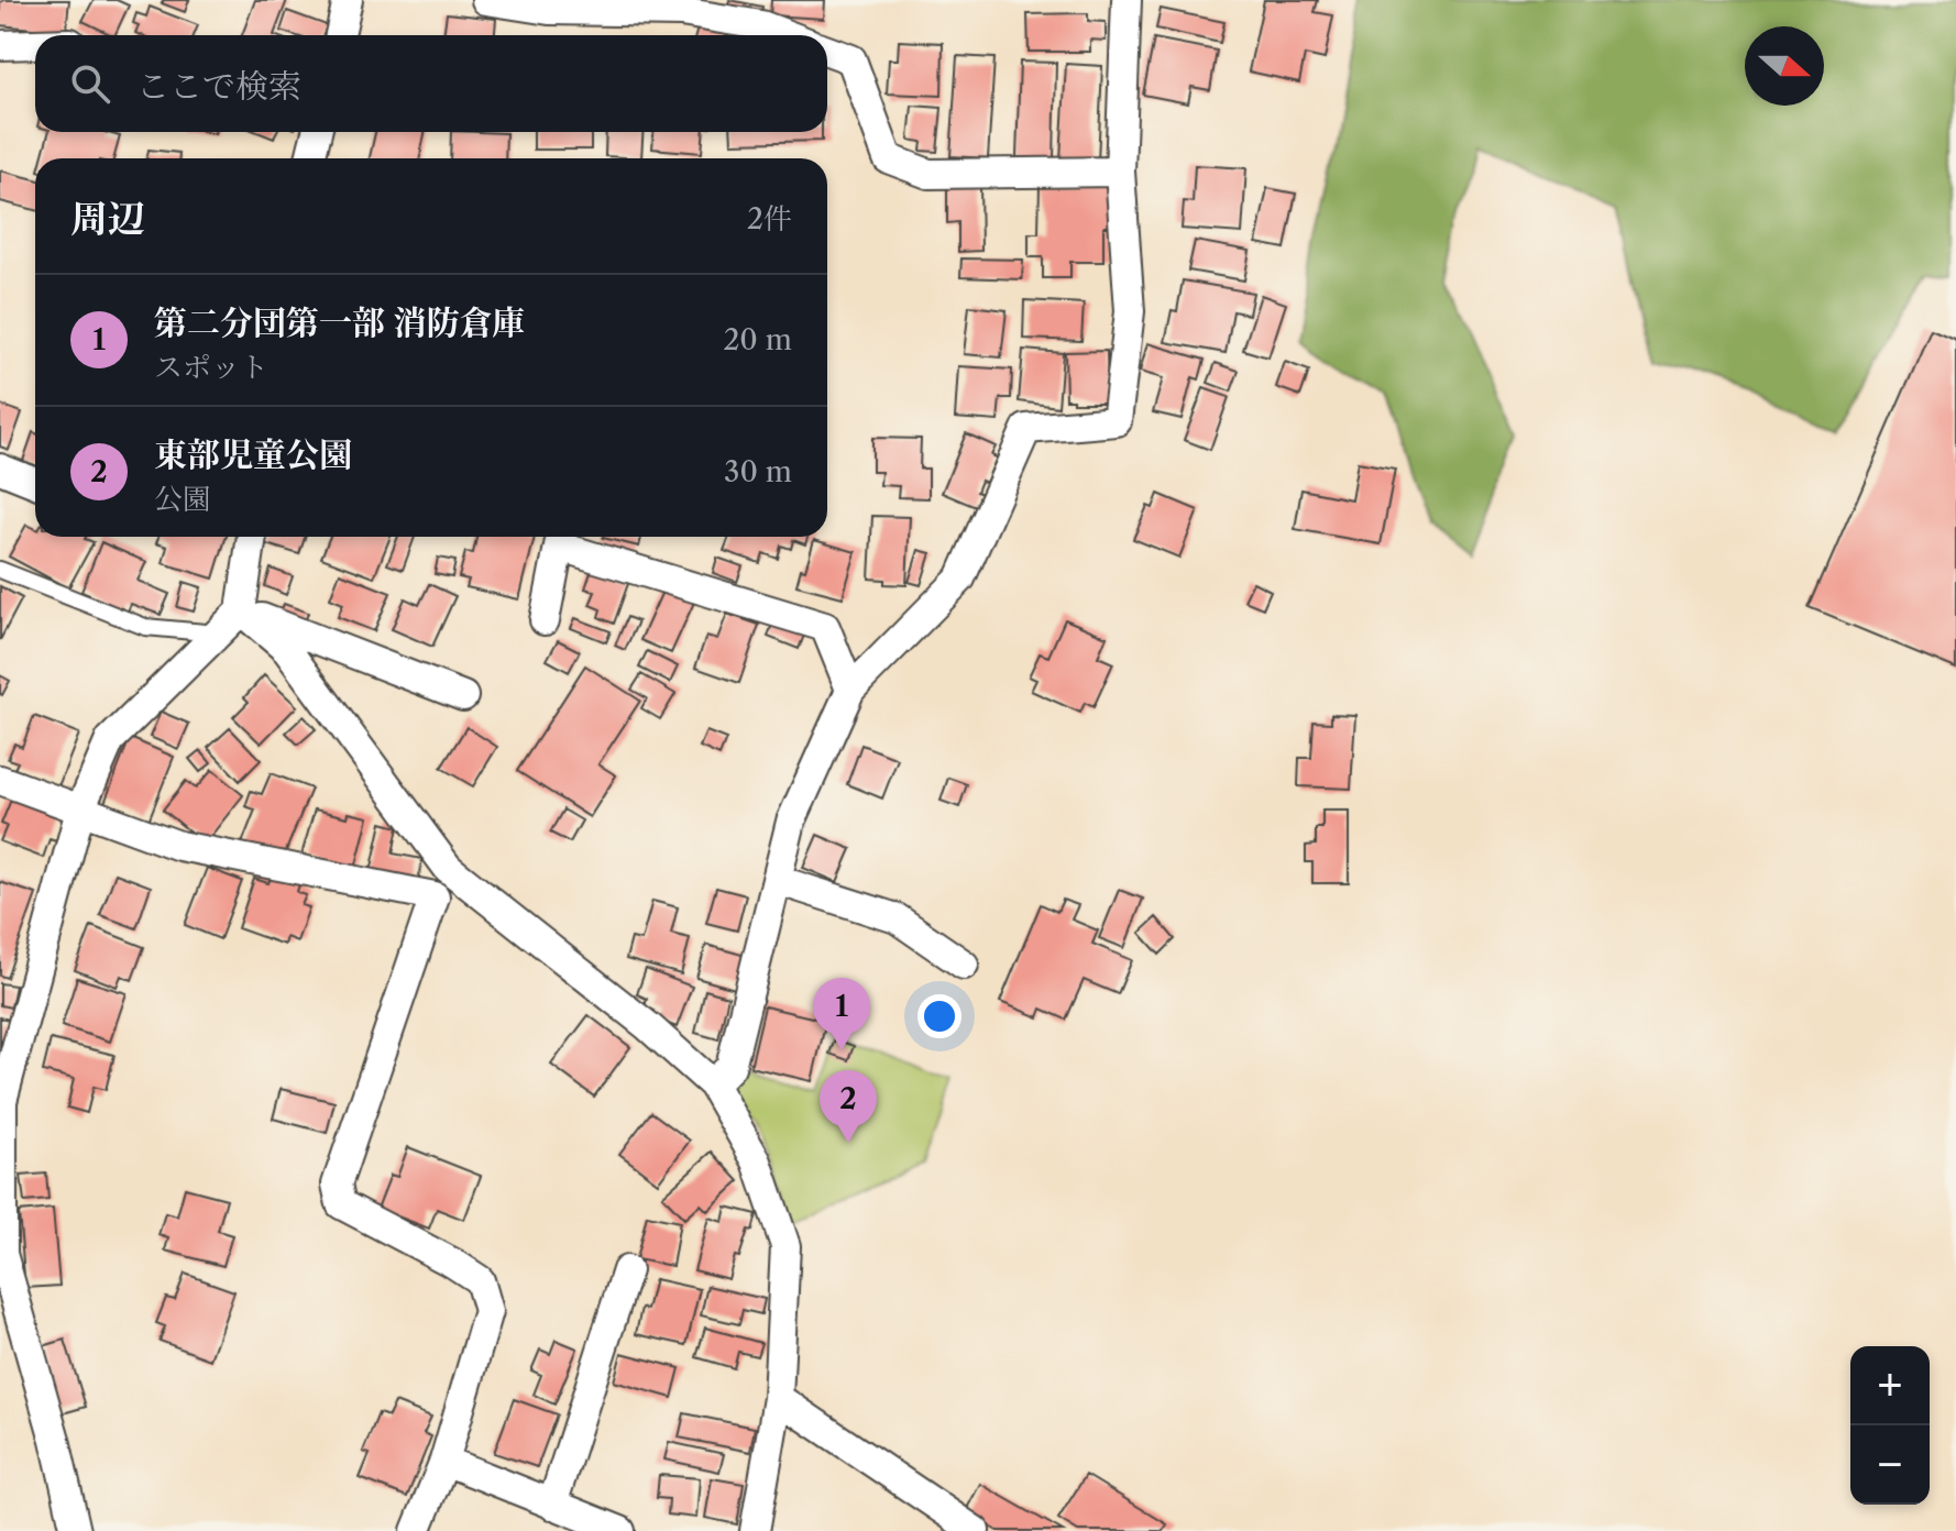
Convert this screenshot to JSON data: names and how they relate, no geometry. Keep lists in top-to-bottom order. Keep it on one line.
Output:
{"north":"right","page":{"search":"ここで検索","heading":["周辺","2件"],"list":[{"mark":"1","name":"第二分団第一部 消防倉庫","note":"スポット","value":"20 m"},{"mark":"2","name":"東部児童公園","note":"公園","value":"30 m"}],"pins":["1","2"],"map_buttons":["+","−"]}}
